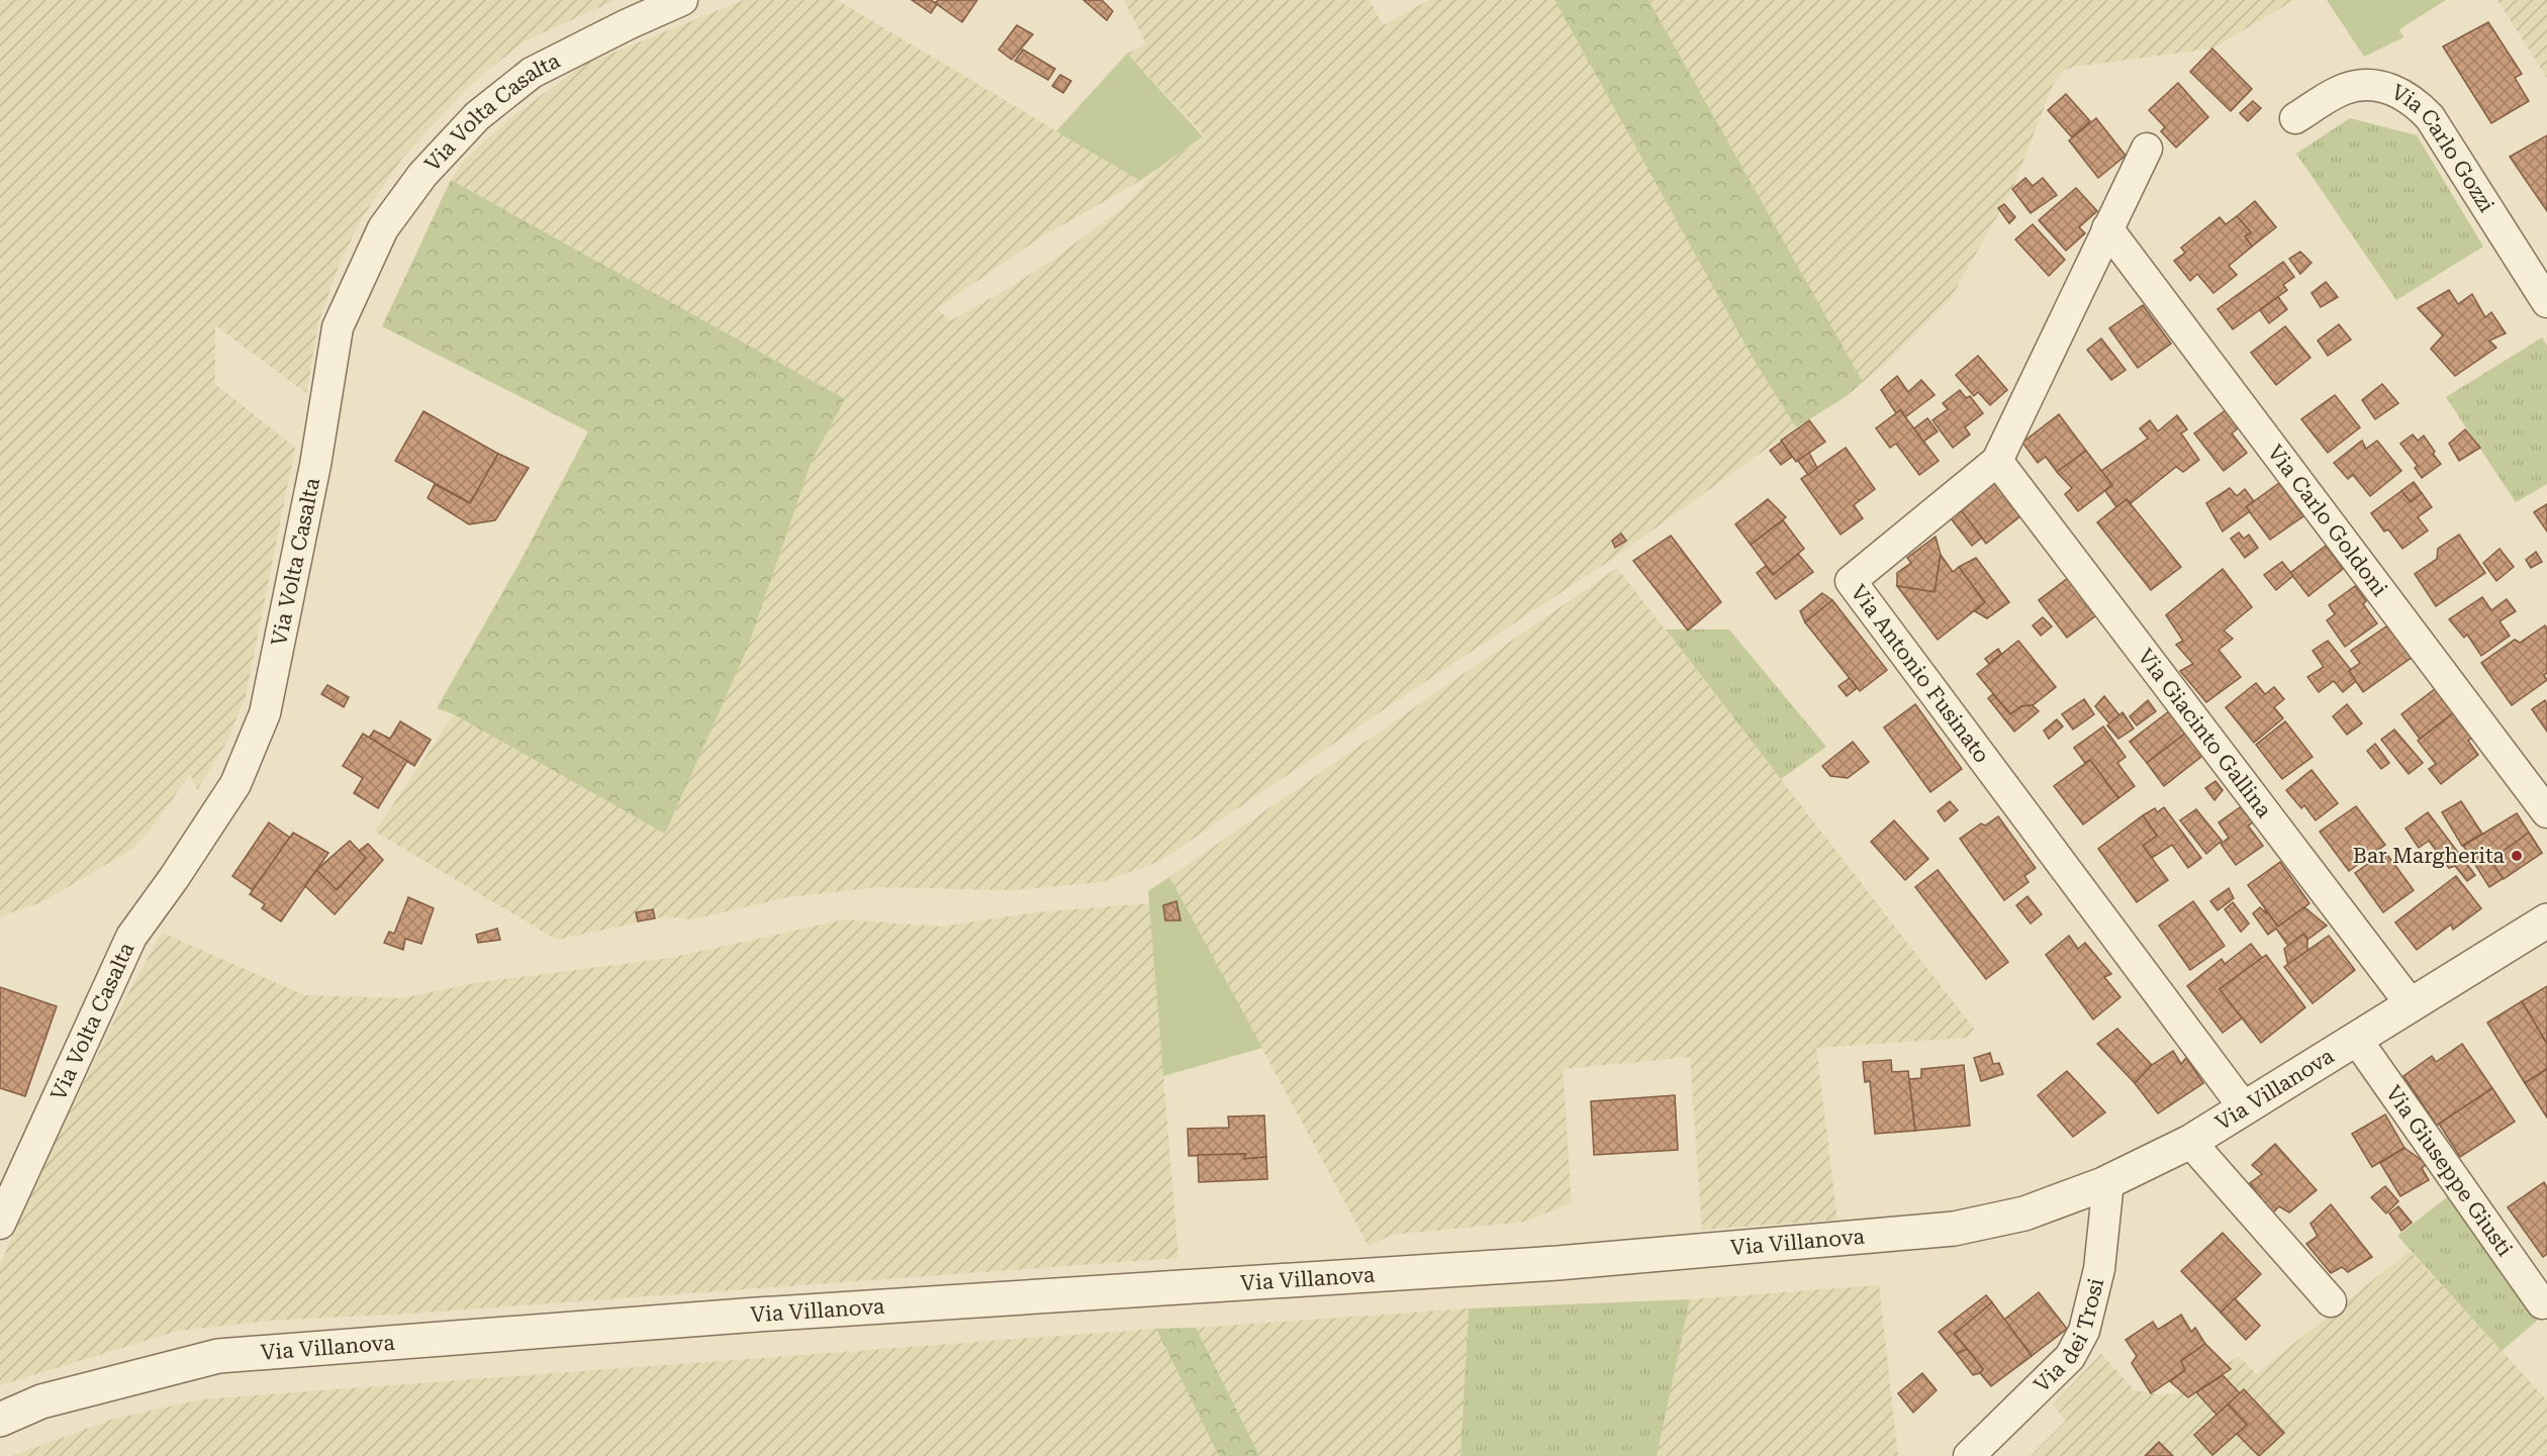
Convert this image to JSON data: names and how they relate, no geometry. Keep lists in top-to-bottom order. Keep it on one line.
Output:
{"streets":{"street":["Via Volta Casalta","Via Carlo Gozzi","Via Carlo Goldoni","Via Antonio Fusinato","Via Giacinto Gallina","Via Villanova","Via Giuseppe Giusti","Via dei Trosi"]},"crossings":[["Via Carlo Goldoni","Via Antonio Fusinato"],["Via Antonio Fusinato","Via Giacinto Gallina"],["Via Antonio Fusinato","Via Villanova"],["Via Giacinto Gallina","Via Villanova"],["Via Villanova","Via Giuseppe Giusti"],["Via Villanova","Via dei Trosi"]],"places":["Bar Margherita"]}
